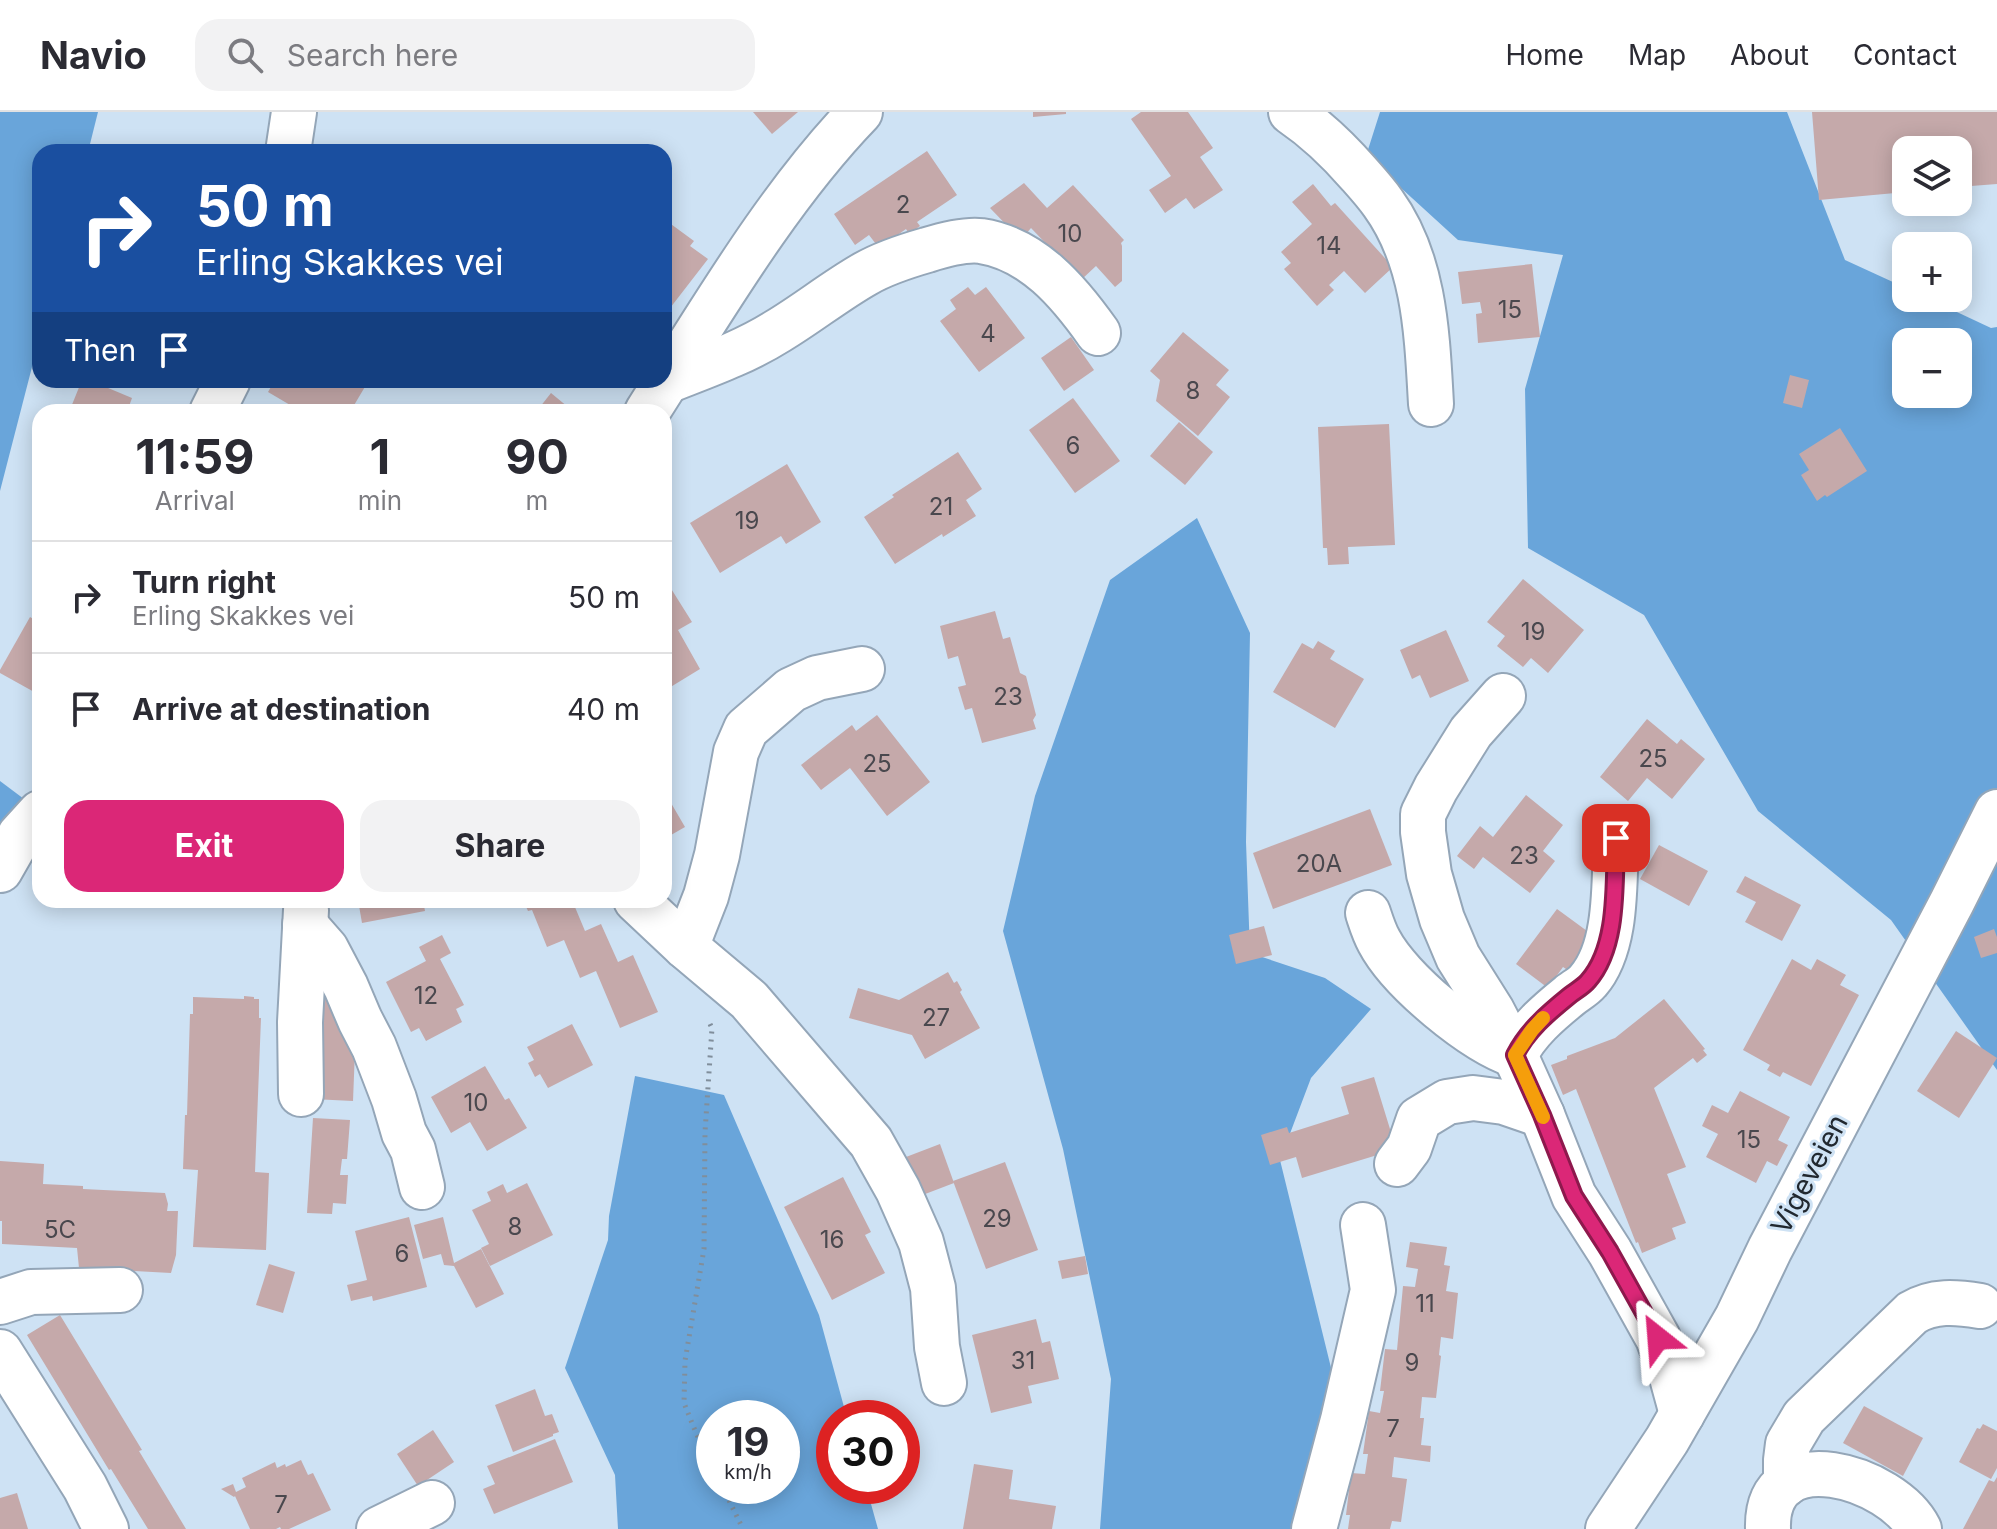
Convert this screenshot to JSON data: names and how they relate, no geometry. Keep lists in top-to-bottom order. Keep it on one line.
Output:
{"streets":{"street":["Vigeveien"]},"house_numbers":["2","10","14","15","4","8","6","21","19","19","23","25","25","23","20A","12","27","10","15","29","8","5C","16","6","11","31","9","7","7"],"page":{"header":"Navio","search":"Search here","nav":["Home","Map","About","Contact"],"map_buttons":["+","−"],"turn":["50 m","Erling Skakkes vei"],"then":"Then","eta":["11:59","Arrival","1","min","90","m"],"list":[{"name":"Turn right","note":"Erling Skakkes vei","value":"50 m"},{"name":"Arrive at destination","value":"40 m"}],"buttons":["Exit","Share"],"speed":"19 km/h","limit":"30"}}
